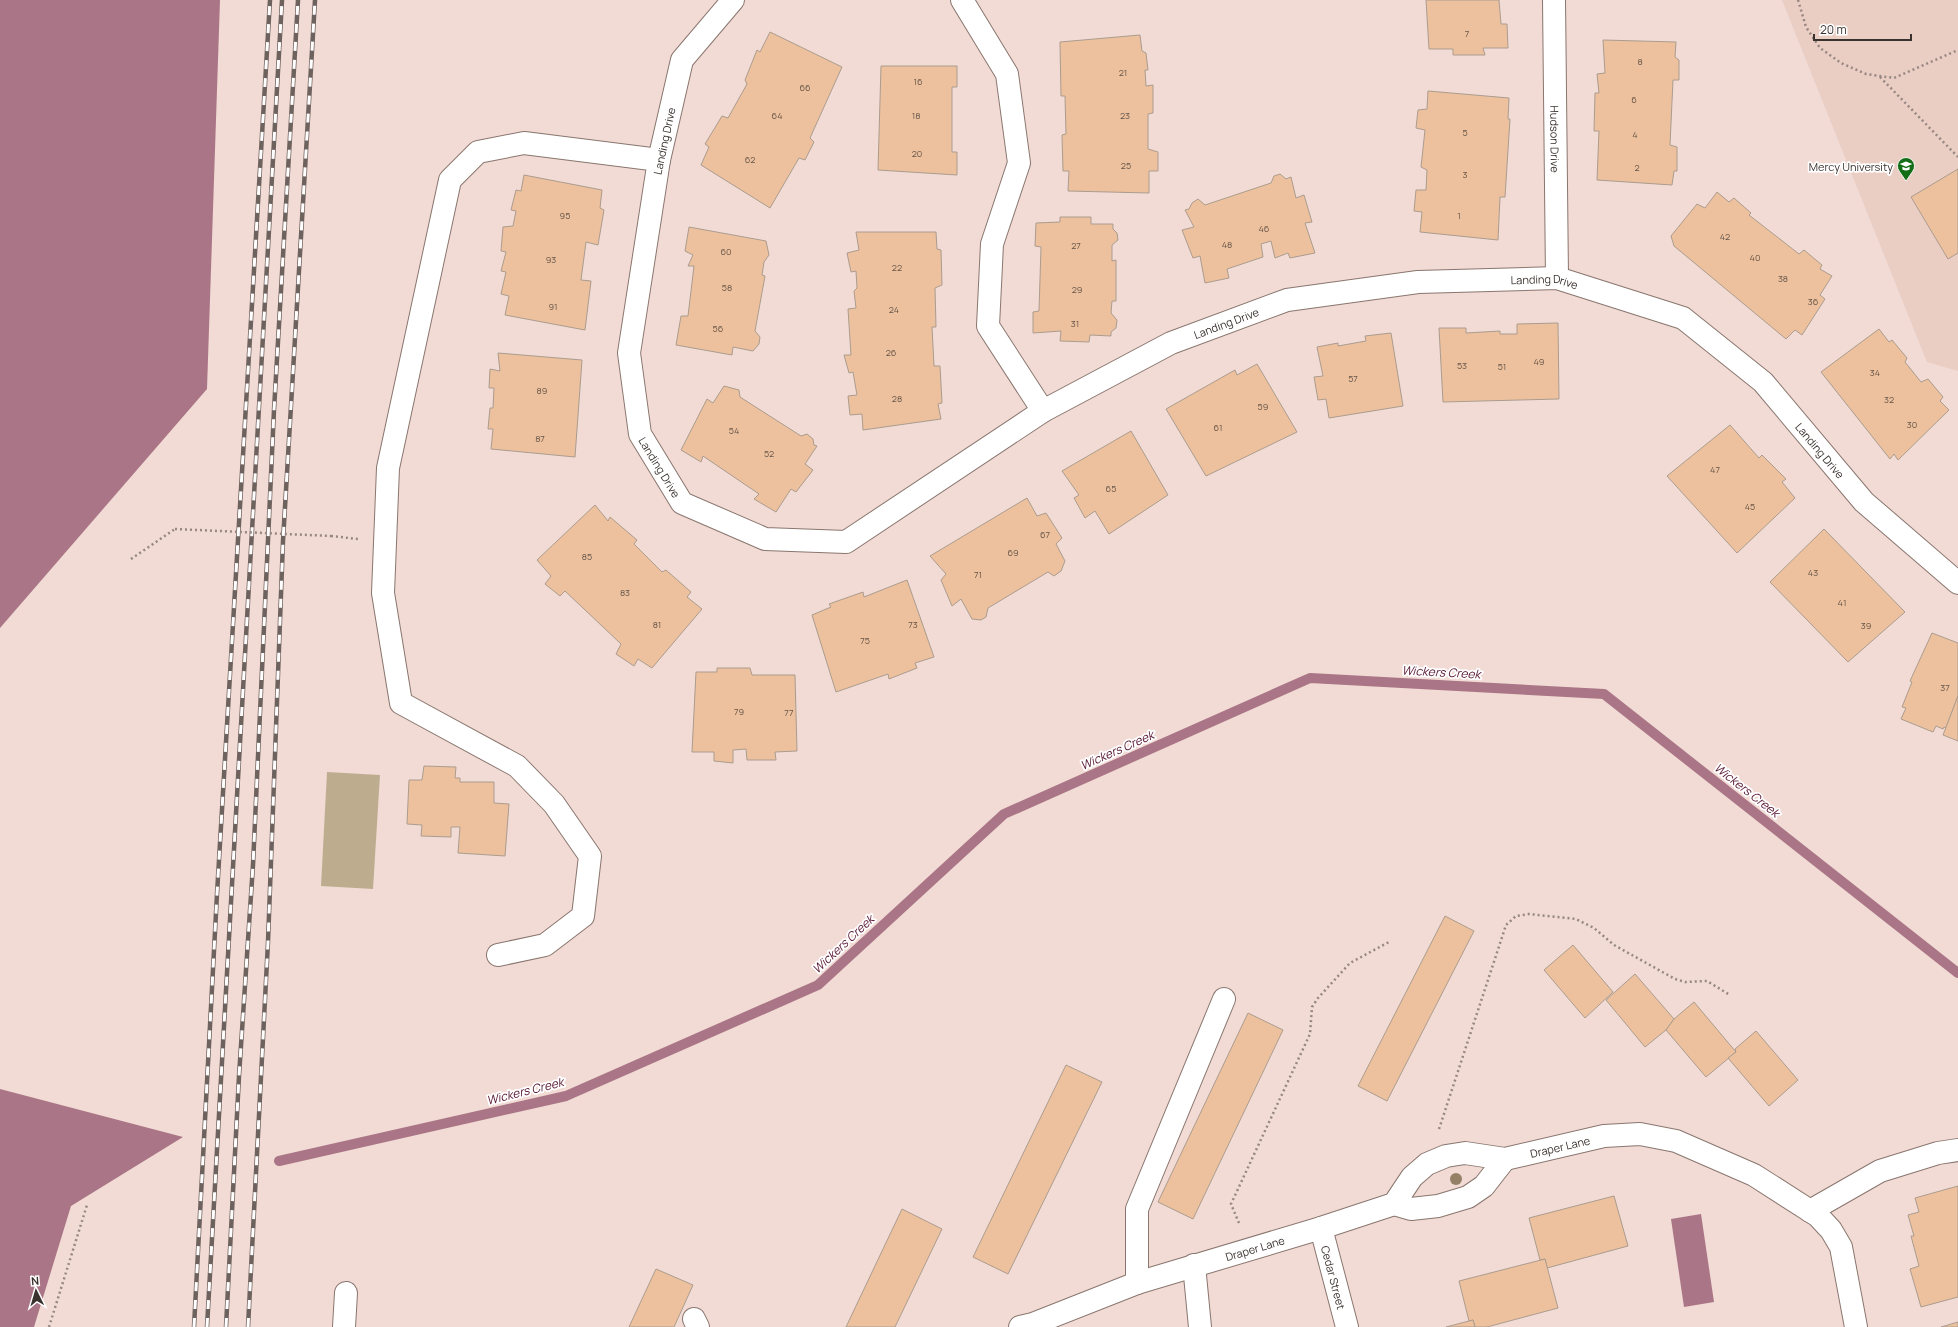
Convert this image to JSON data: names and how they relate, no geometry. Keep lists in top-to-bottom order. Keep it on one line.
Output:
{"streets":{"street":["Hudson Drive","Landing Drive","Draper Lane","Cedar Street"]},"crossings":[["Hudson Drive","Landing Drive"],["Draper Lane","Cedar Street"]],"water":["Wickers Creek"],"places":{"school or university":["Mercy University"]},"house_numbers":["7","8","21","16","66","6","64","18","23","5","4","20","62","25","2","3","95","1","46","42","48","27","60","40","93","22","38","58","29","36","91","24","31","56","26","49","53","51","34","57","89","28","32","59","30","61","54","87","52","47","65","45","67","69","85","43","71","83","41","81","73","39","75","37","79","77"],"scale_bar":"20 m","north":"top"}
